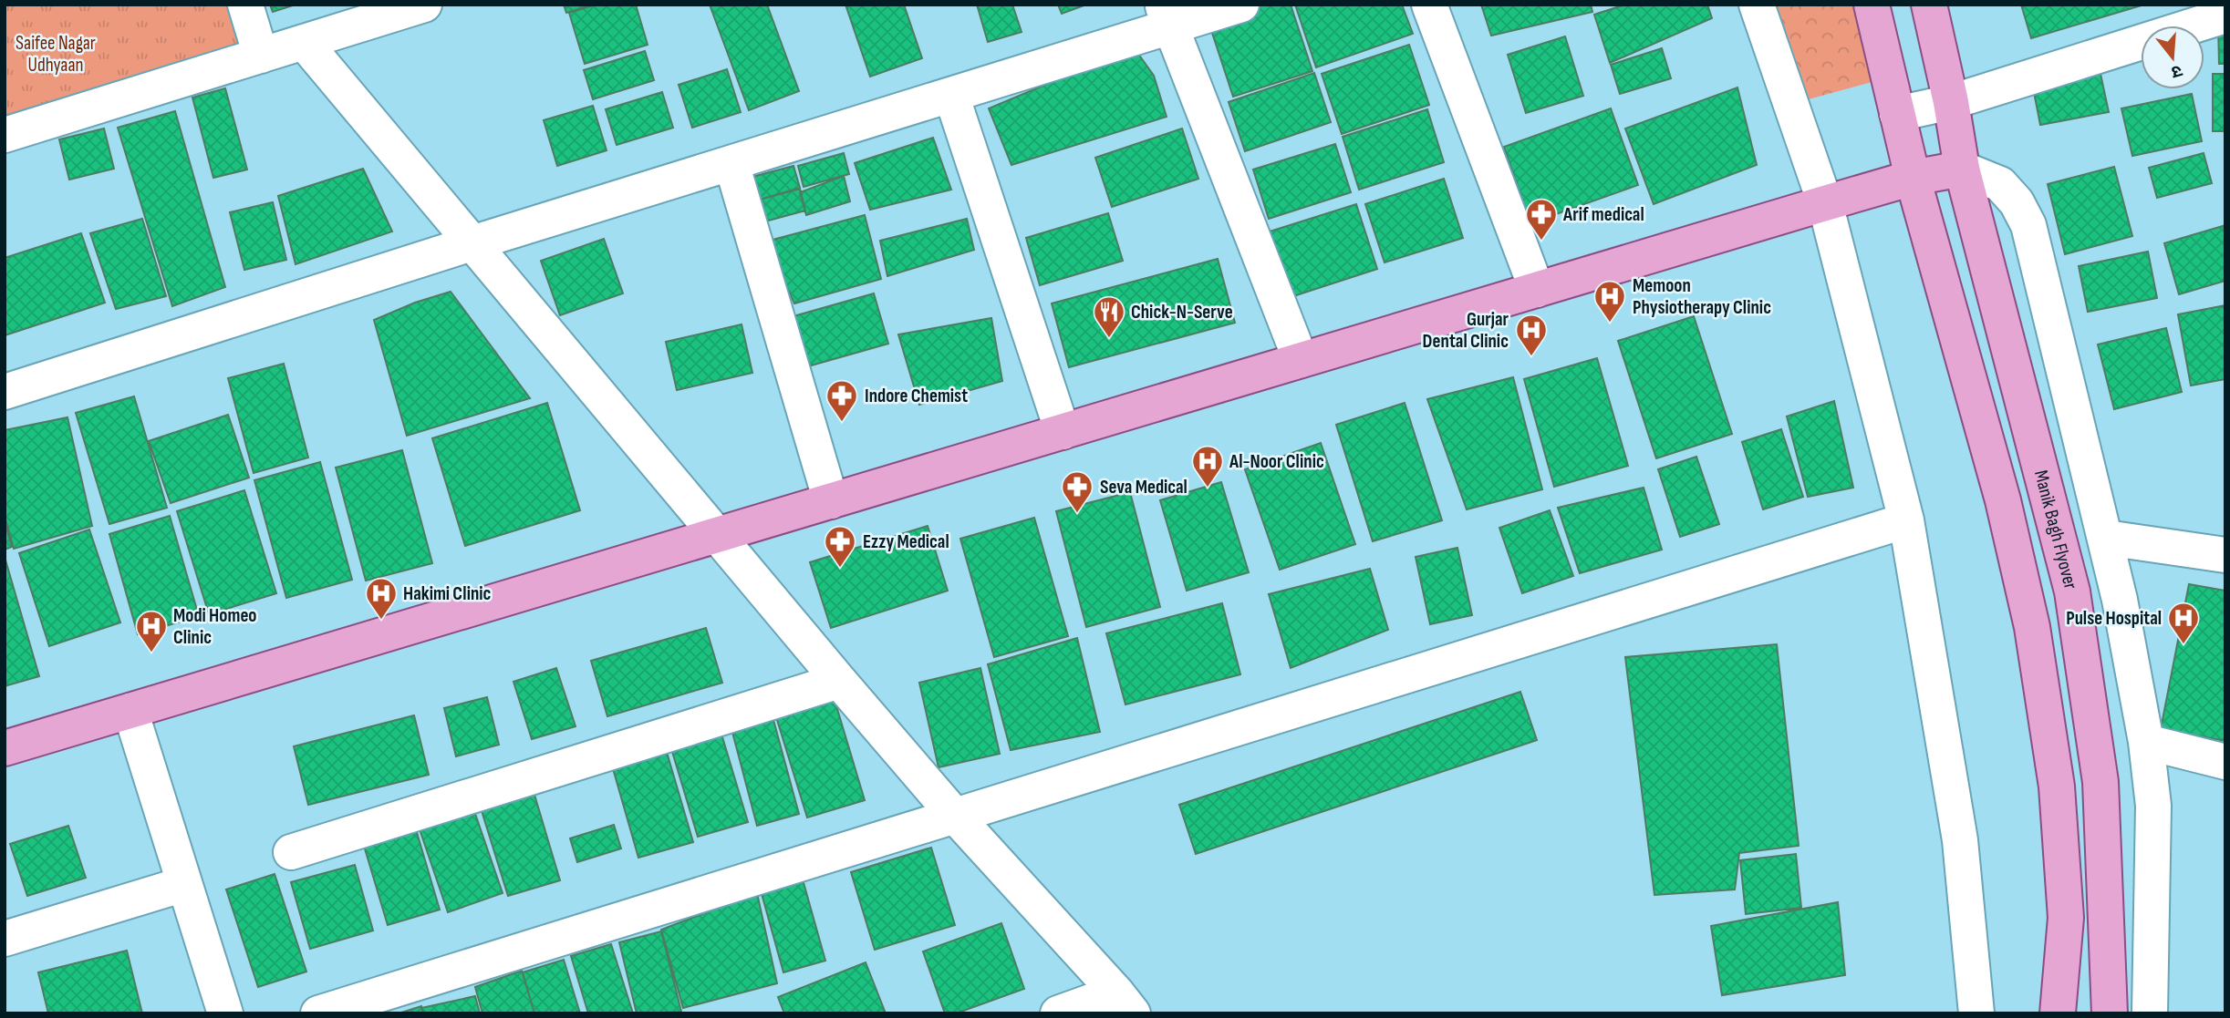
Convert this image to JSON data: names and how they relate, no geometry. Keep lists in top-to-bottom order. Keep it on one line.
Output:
{"streets":{"main road":["Manik Bagh Flyover"]},"parks":["Saifee Nagar Udhyaan"],"places":{"pharmacy":["Arif medical","Indore Chemist","Seva Medical","Ezzy Medical"],"hospital":["Memoon Physiotherapy Clinic","Gurjar Dental Clinic","Al-Noor Clinic","Hakimi Clinic","Pulse Hospital","Modi Homeo Clinic"],"restaurant":["Chick-N-Serve"]},"north":"bottom"}
